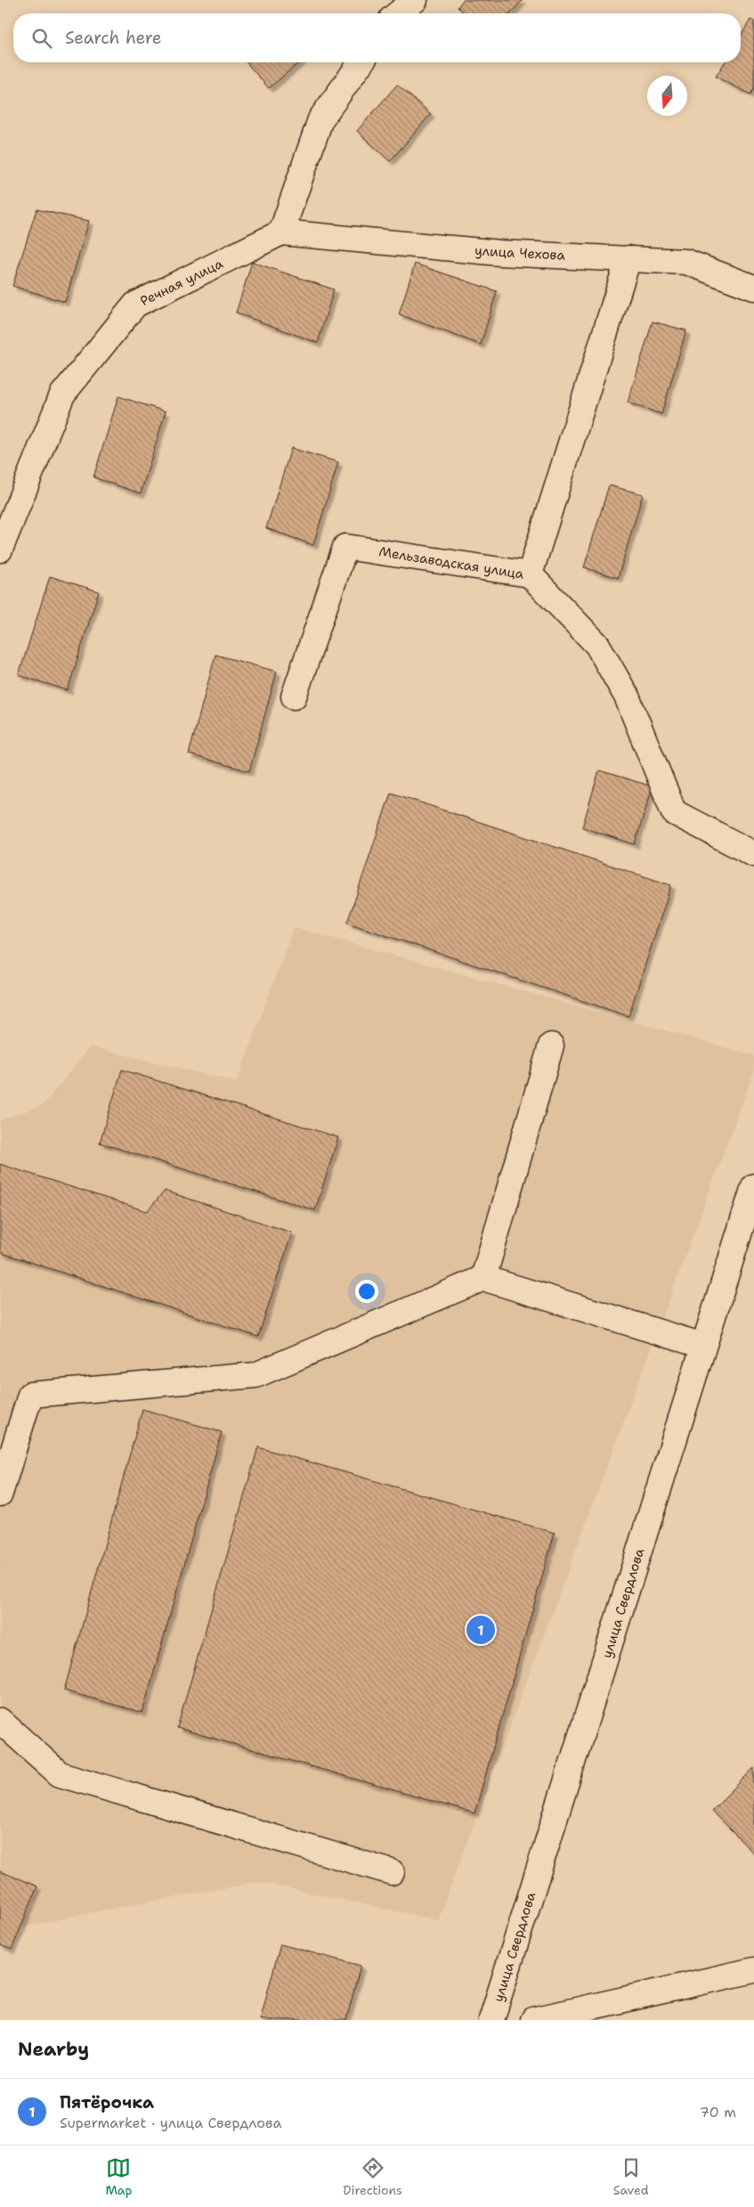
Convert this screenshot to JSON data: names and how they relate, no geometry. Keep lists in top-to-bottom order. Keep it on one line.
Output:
{"streets":{"street":["улица Чехова","Речная улица","Мельзаводская улица","улица Свердлова"]},"crossings":[["улица Чехова","Речная улица"]],"north":"bottom","page":{"search":"Search here","pins":"1","heading":"Nearby","list":[{"mark":"1","name":"Пятёрочка","note":"Supermarket · улица Свердлова","value":"70 m"}],"nav":["Map","Directions","Saved"]}}
